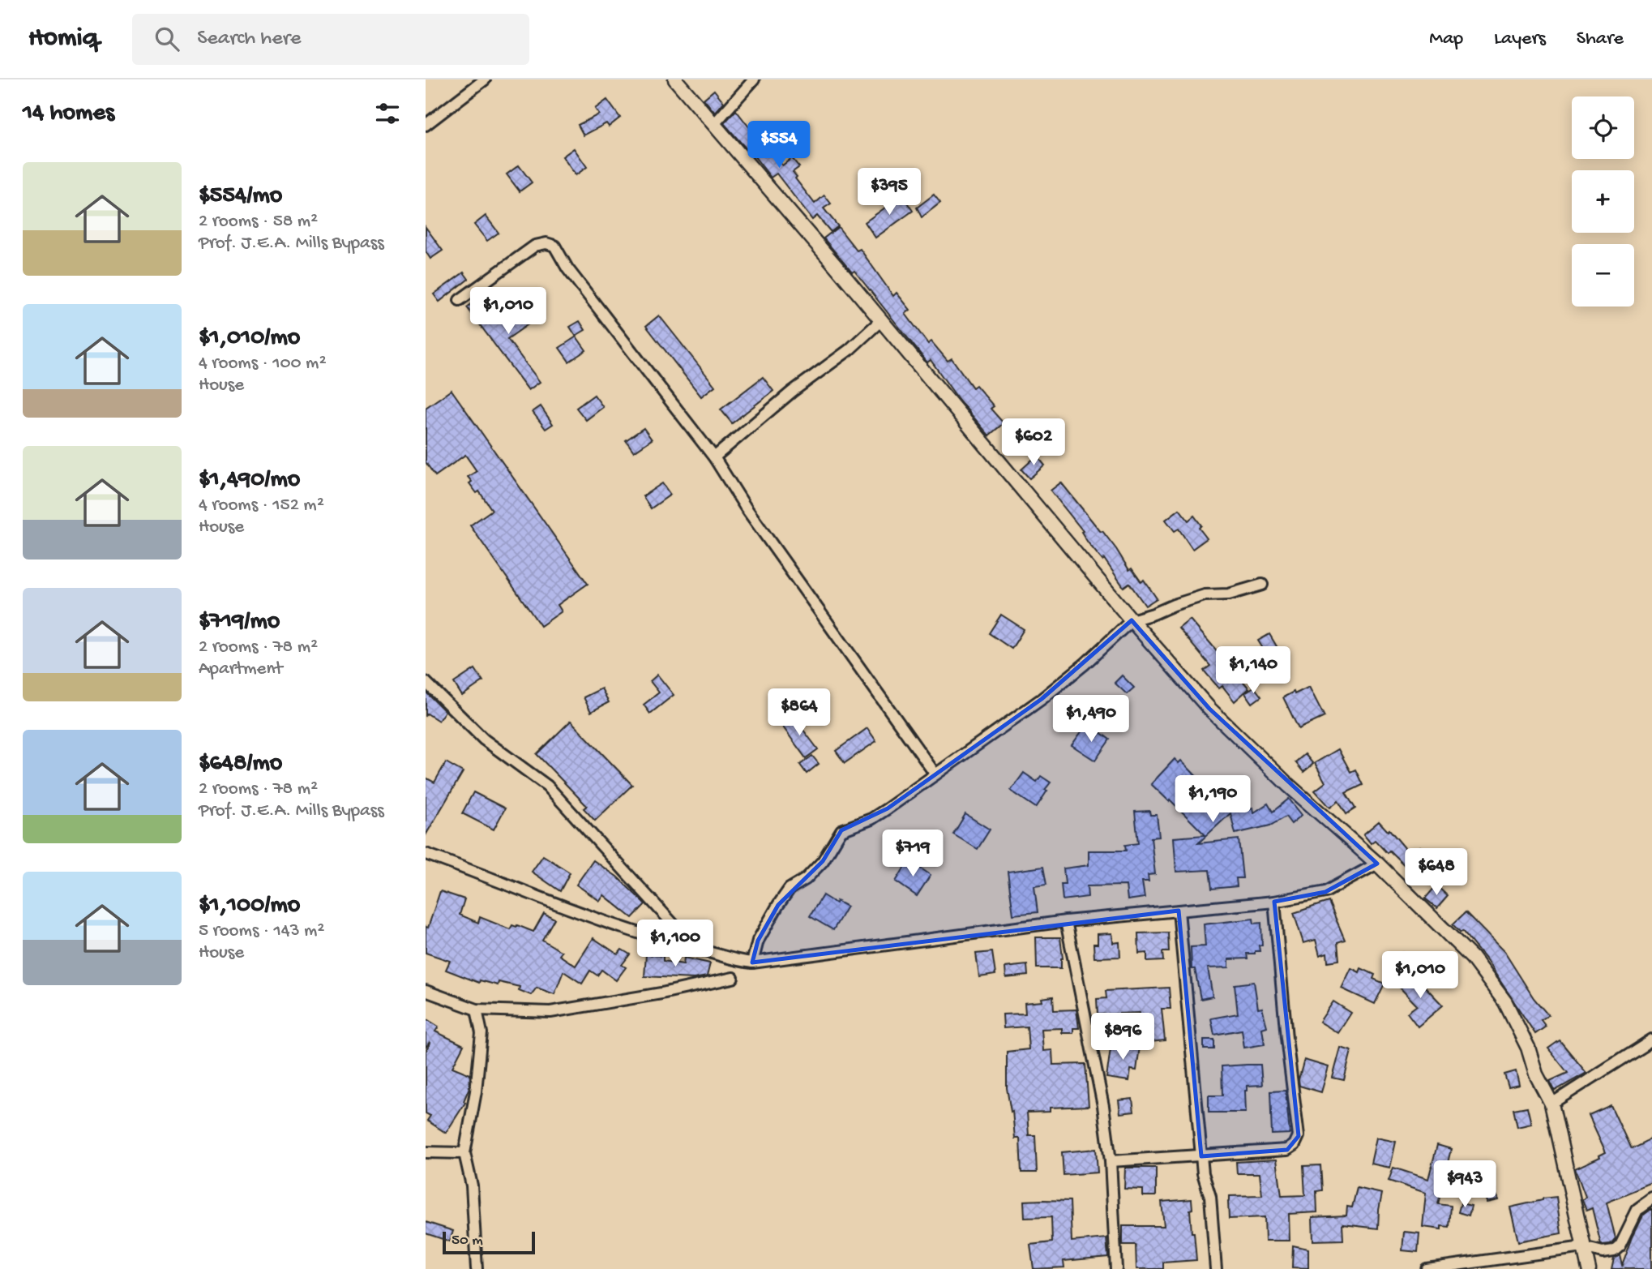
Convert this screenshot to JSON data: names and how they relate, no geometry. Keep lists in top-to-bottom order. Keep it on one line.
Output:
{"scale_bar":"50 m","page":{"header":"Homiq","search":"Search here","nav":["Map","Layers","Share"],"heading":"14 homes","map_buttons":["+","−"],"price":["$554","$395","$1,010","$602","$1,140","$864","$1,490","$1,190","$719","$648","$1,100","$1,010","$896","$943"],"list":[{"name":"$554/mo","note":"2 rooms · 58 m² · Prof. J.E.A. Mills Bypass"},{"name":"$1,010/mo","note":"4 rooms · 100 m² · House"},{"name":"$1,490/mo","note":"4 rooms · 152 m² · House"},{"name":"$719/mo","note":"2 rooms · 78 m² · Apartment"},{"name":"$648/mo","note":"2 rooms · 78 m² · Prof. J.E.A. Mills Bypass"},{"name":"$1,100/mo","note":"5 rooms · 143 m² · House"}],"scale":"50 m"}}
